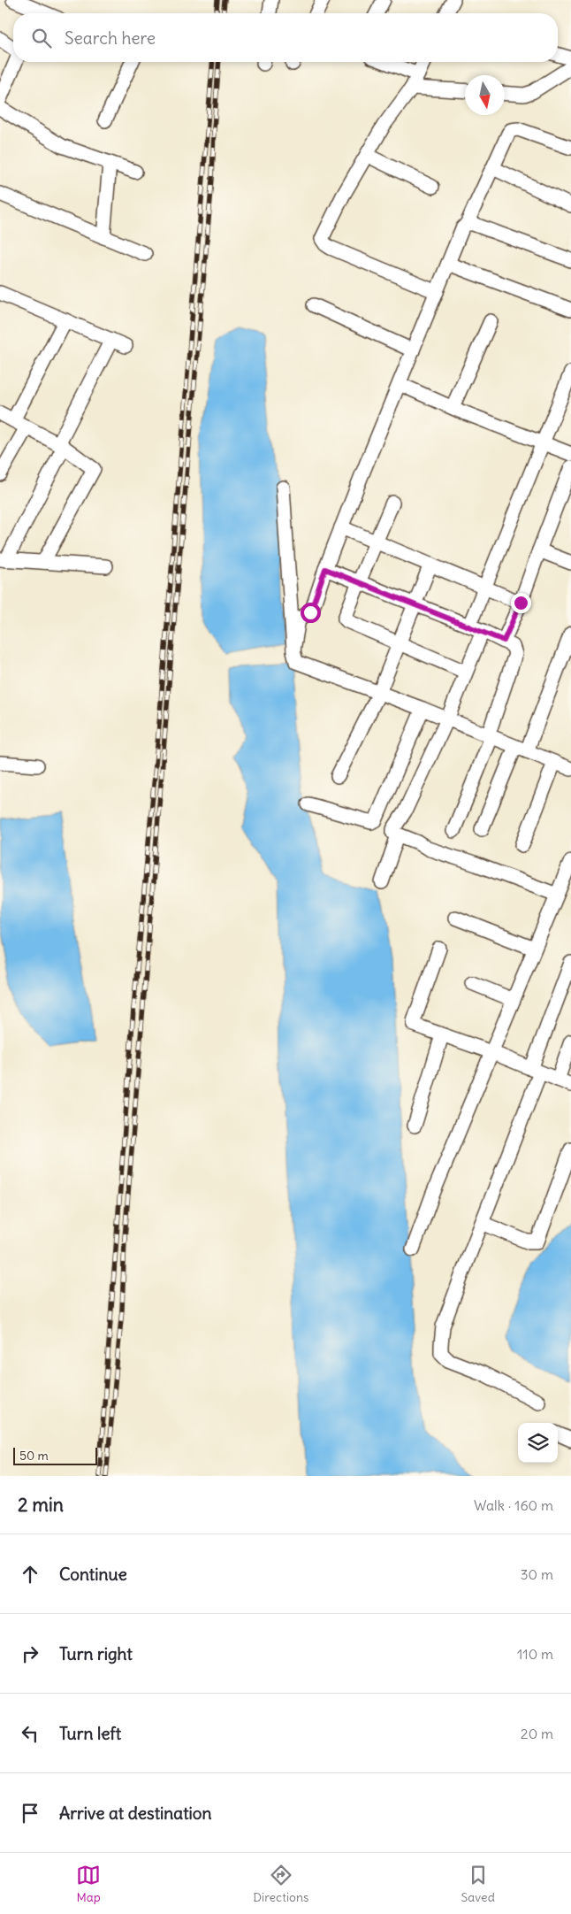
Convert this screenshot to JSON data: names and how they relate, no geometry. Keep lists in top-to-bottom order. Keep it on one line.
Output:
{"scale_bar":"50 m","north":"bottom","page":{"search":"Search here","scale":"50 m","heading":["2 min","Walk · 160 m"],"list":[["Continue","30 m"],["Turn right","110 m"],["Turn left","20 m"],"Arrive at destination"],"nav":["Map","Directions","Saved"]}}
